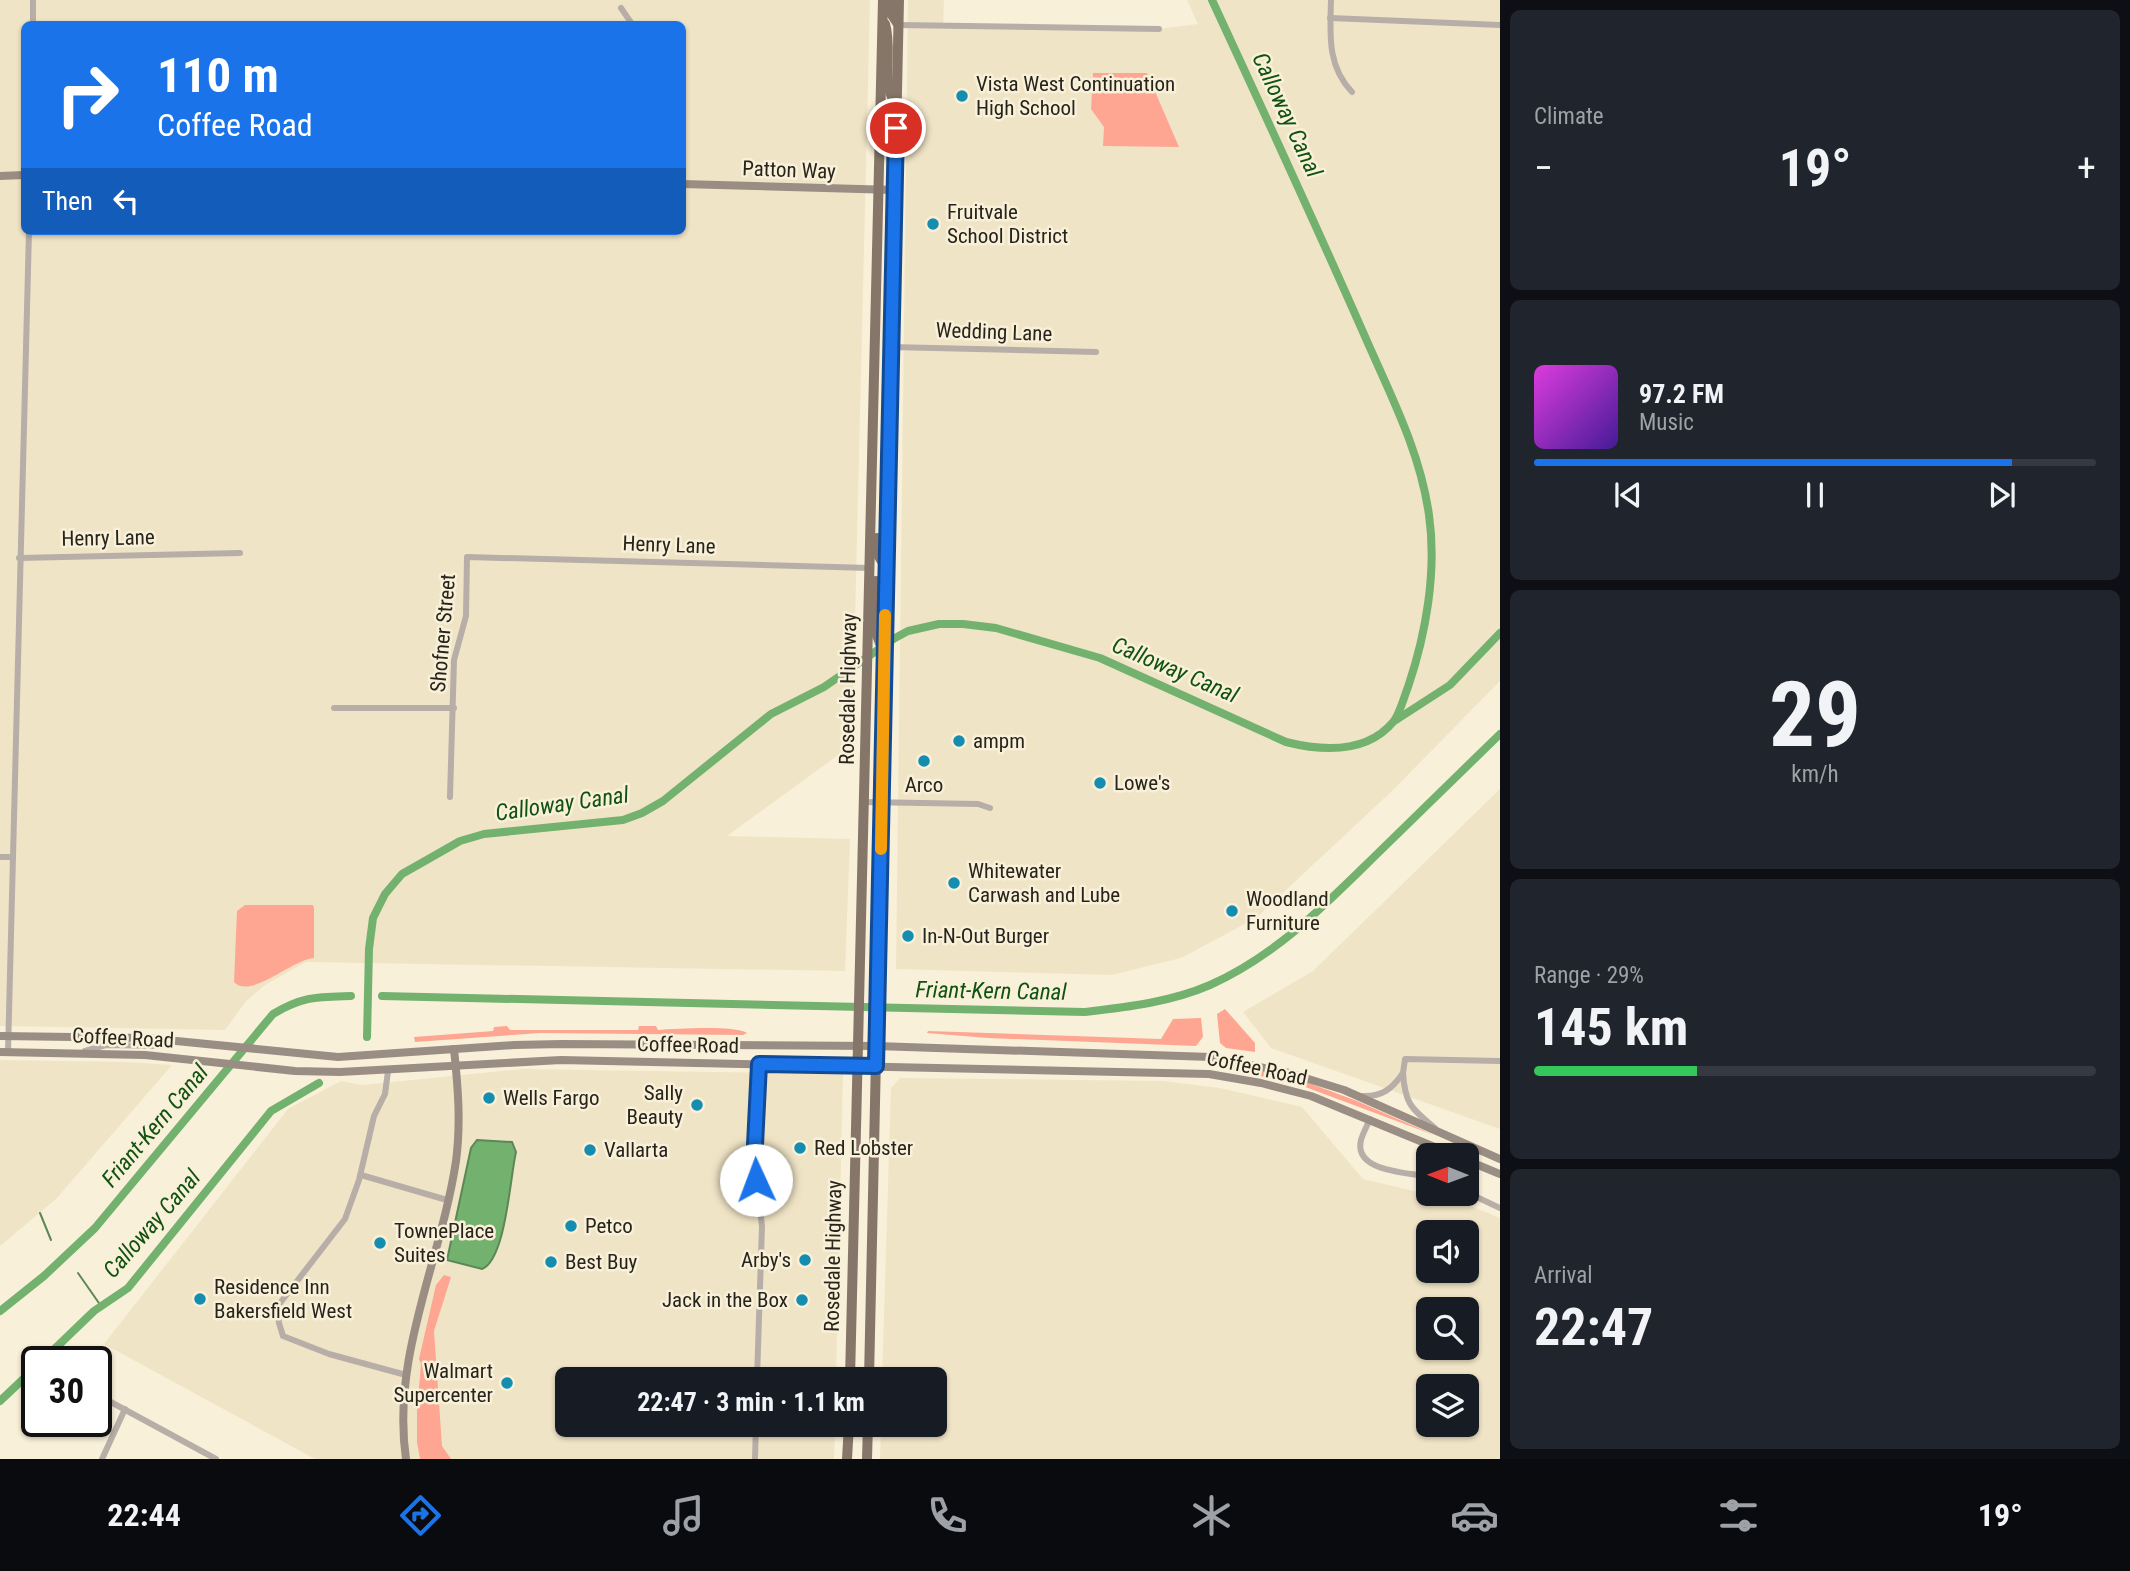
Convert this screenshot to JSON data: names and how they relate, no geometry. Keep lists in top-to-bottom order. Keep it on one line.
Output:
{"streets":{"main road":["Patton Way","Rosedale Highway","Coffee Road"],"street":["Wedding Lane","Henry Lane","Shofner Street"]},"crossings":[["Patton Way","Rosedale Highway"],["Wedding Lane","Rosedale Highway"],["Henry Lane","Shofner Street"],["Henry Lane","Rosedale Highway"],["Rosedale Highway","Coffee Road"]],"water":["Calloway Canal","Friant-Kern Canal"],"places":["Vista West Continuation High School","Fruitvale School District","ampm","Arco","Lowe's","Whitewater Carwash and Lube","Woodland Furniture","In-N-Out Burger","Wells Fargo","Sally Beauty","Red Lobster","Vallarta","Petco","TownePlace Suites","Arby's","Best Buy","Residence Inn Bakersfield West","Jack in the Box","Walmart Supercenter"],"north":"left","page":{"tile":["Climate",["29","km/h"],["Range · 29%","145 km"],["Arrival","22:47"]],"turn":["110 m","Coffee Road"],"heat":["−","19°","+"],"then":"Then","song":["97.2 FM","Music"],"limit":"30","trip":"22:47 · 3 min · 1.1 km","tabs":["22:44","19°"]}}
